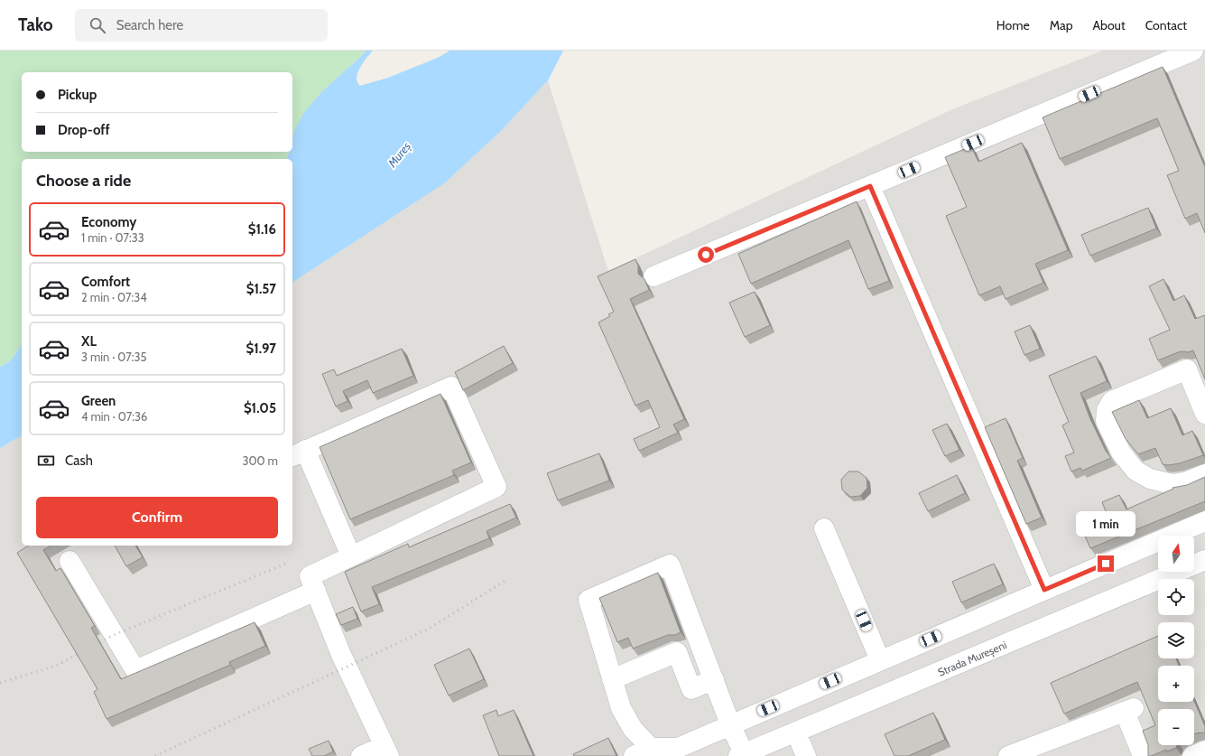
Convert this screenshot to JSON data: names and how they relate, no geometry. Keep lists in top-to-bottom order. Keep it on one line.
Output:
{"streets":{"street":["Strada Mureșeni"]},"water":["Mureș"],"north":"top","page":{"header":"Tako","search":"Search here","nav":["Home","Map","About","Contact"],"banner":["Pickup","Drop-off"],"heading":"Choose a ride","list":[{"name":"Economy","note":"1 min · 07:33","value":"$1.16"},{"name":"Comfort","note":"2 min · 07:34","value":"$1.57"},{"name":"XL","note":"3 min · 07:35","value":"$1.97"},{"name":"Green","note":"4 min · 07:36","value":"$1.05"}],"pay":["Cash","300 m"],"buttons":"Confirm","bubble":"1 min","map_buttons":["+","−"]}}
